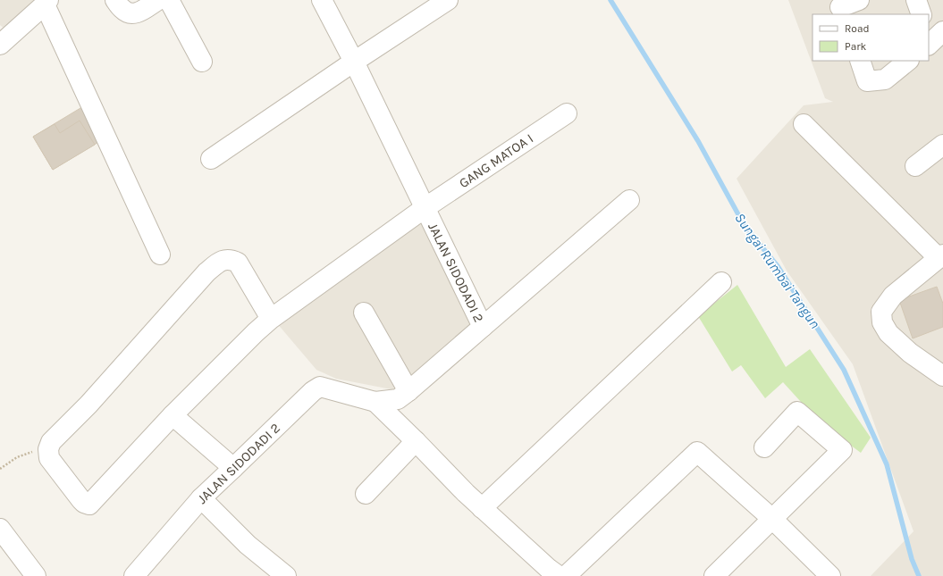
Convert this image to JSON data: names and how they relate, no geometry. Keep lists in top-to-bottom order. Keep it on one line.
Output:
{"streets":{"street":["GANG MATOA I","JALAN SIDODADI 2"]},"crossings":[["GANG MATOA I","JALAN SIDODADI 2"]],"water":["Sungai Rumbai Tangun"],"legend":["Road","Park"]}
